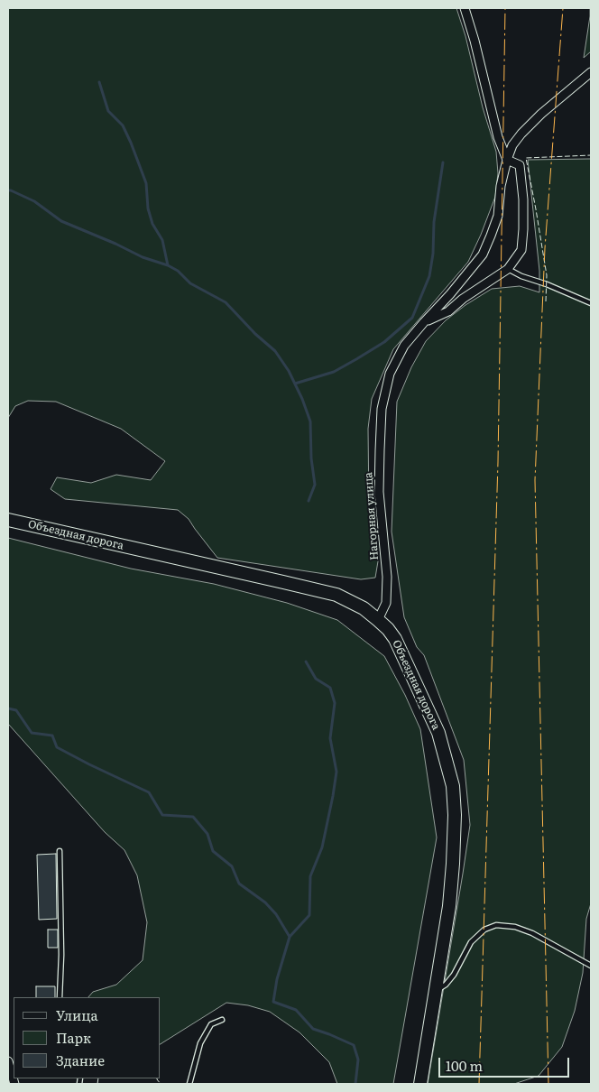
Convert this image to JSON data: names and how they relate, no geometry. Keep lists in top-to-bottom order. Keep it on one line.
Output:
{"streets":{"main road":["Объездная дорога"],"street":["Нагорная улица"]},"crossings":[["Нагорная улица","Объездная дорога"]],"legend":["Улица","Парк","Здание"],"scale_bar":"100 m"}
